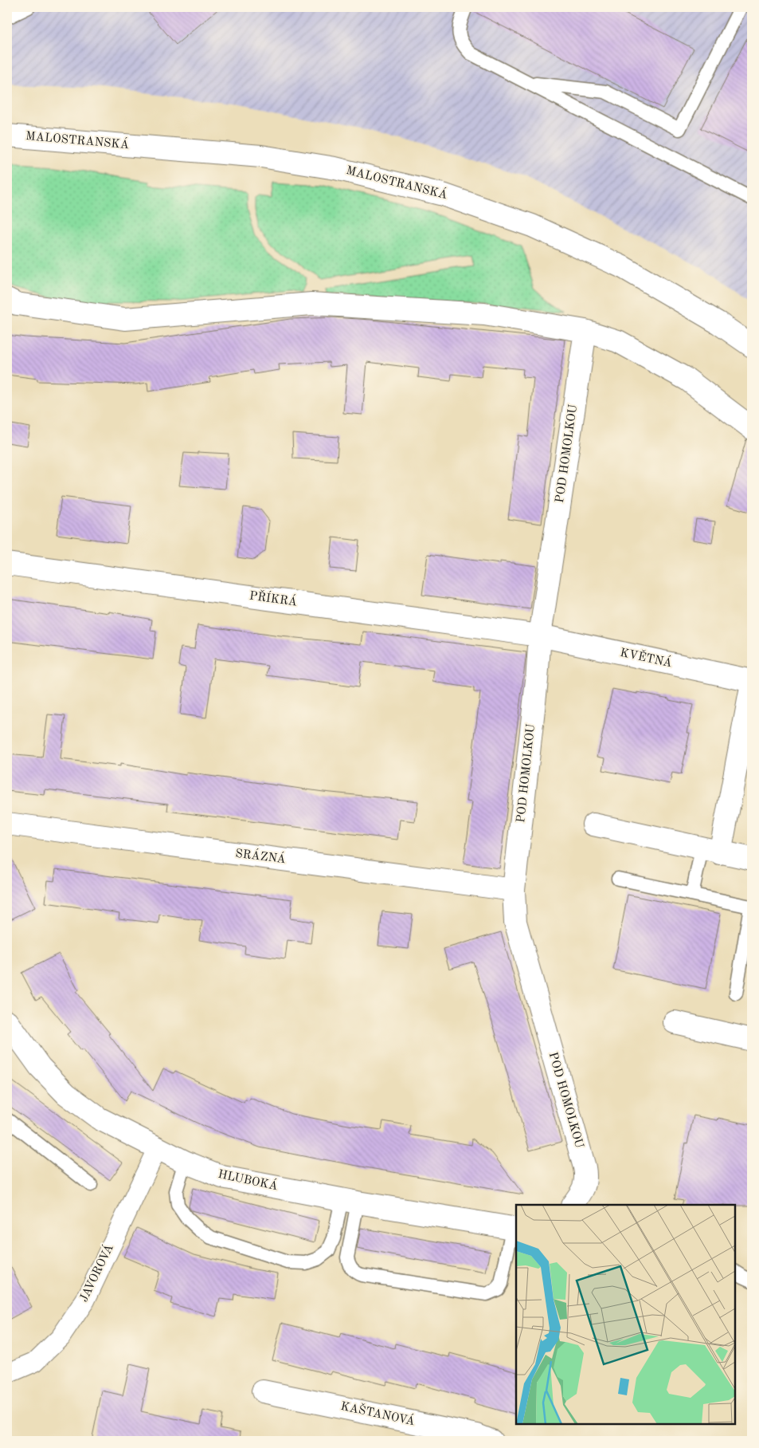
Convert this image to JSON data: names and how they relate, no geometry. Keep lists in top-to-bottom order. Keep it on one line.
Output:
{"streets":{"street":["MALOSTRANSKÁ","POD HOMOLKOU","PŘÍKRÁ","KVĚTNÁ","SRÁZNÁ","HLUBOKÁ","JAVOROVÁ","KAŠTANOVÁ"]},"crossings":[["POD HOMOLKOU","PŘÍKRÁ"],["POD HOMOLKOU","KVĚTNÁ"],["POD HOMOLKOU","SRÁZNÁ"],["PŘÍKRÁ","KVĚTNÁ"],["HLUBOKÁ","JAVOROVÁ"]]}
